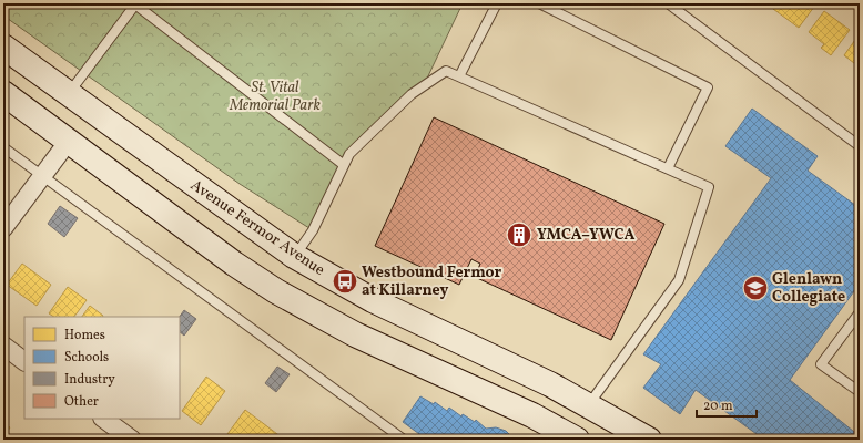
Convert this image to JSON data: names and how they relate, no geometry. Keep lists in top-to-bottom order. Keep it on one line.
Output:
{"streets":{"main road":["Avenue Fermor Avenue"]},"parks":["St. Vital Memorial Park"],"places":{"building":["YMCA–YWCA"],"bus stop":["Westbound Fermor at Killarney"],"school or university":["Glenlawn Collegiate"]},"legend":["Homes","Schools","Industry","Other"],"scale_bar":"20 m"}
